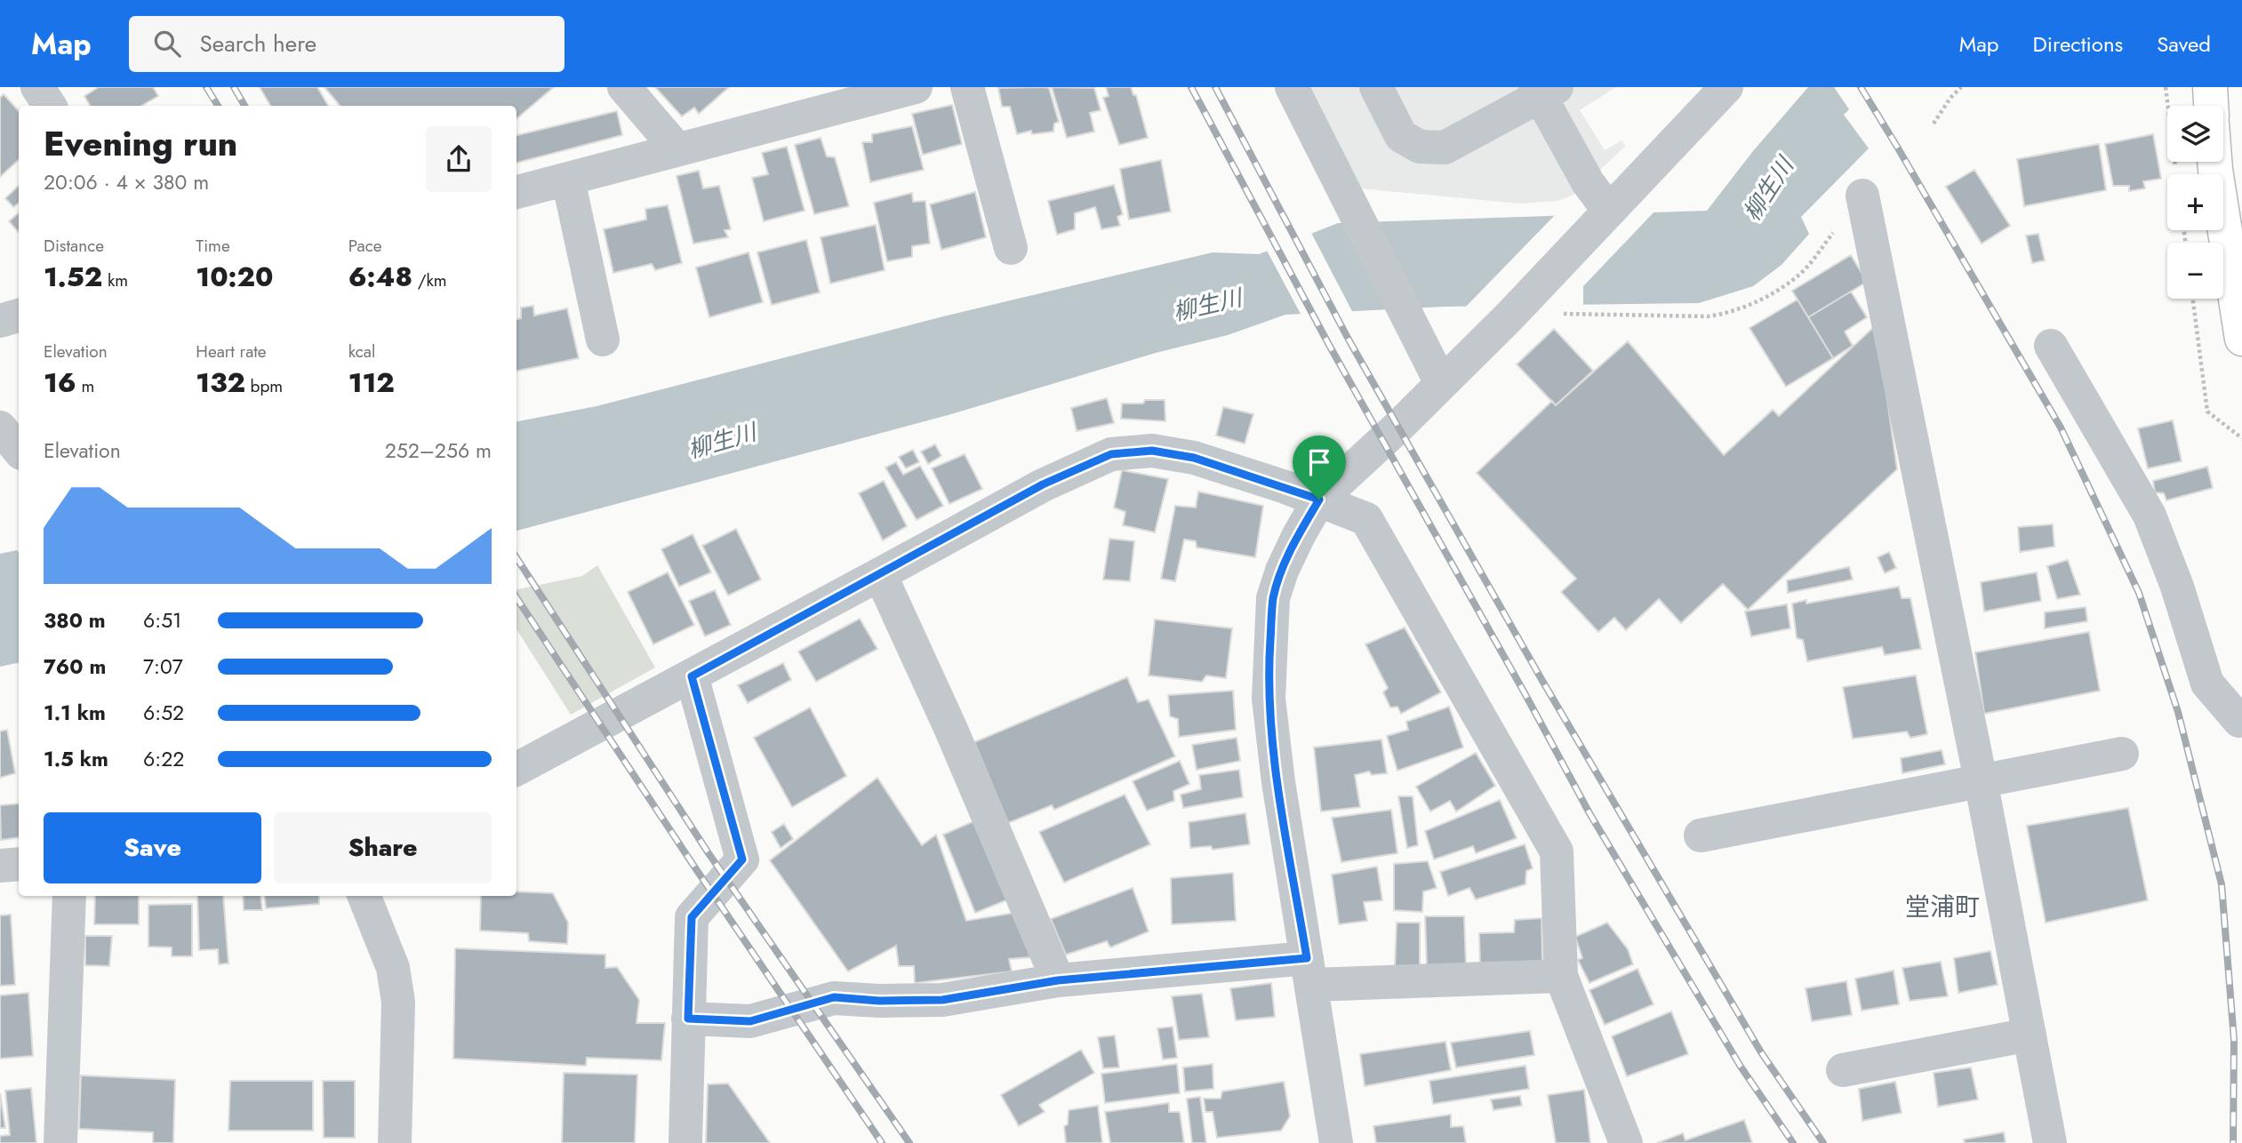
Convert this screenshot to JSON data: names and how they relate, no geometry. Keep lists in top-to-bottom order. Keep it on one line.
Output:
{"districts":["堂浦町"],"water":["柳生川"],"page":{"header":"Map","search":"Search here","nav":["Map","Directions","Saved"],"map_buttons":["+","−"],"heading":["Evening run","20:06 · 4 × 380 m"],"stats":[["Distance","1.52 km"],["Time","10:20"],["Pace","6:48 /km"],["Elevation","16 m"],["Heart rate","132 bpm"],["kcal","112"]],"chart":["Elevation","252–256 m"],"list":[{"name":"380 m","note":"6:51"},{"name":"760 m","note":"7:07"},{"name":"1.1 km","note":"6:52"},{"name":"1.5 km","note":"6:22"}],"buttons":["Save","Share"]}}
